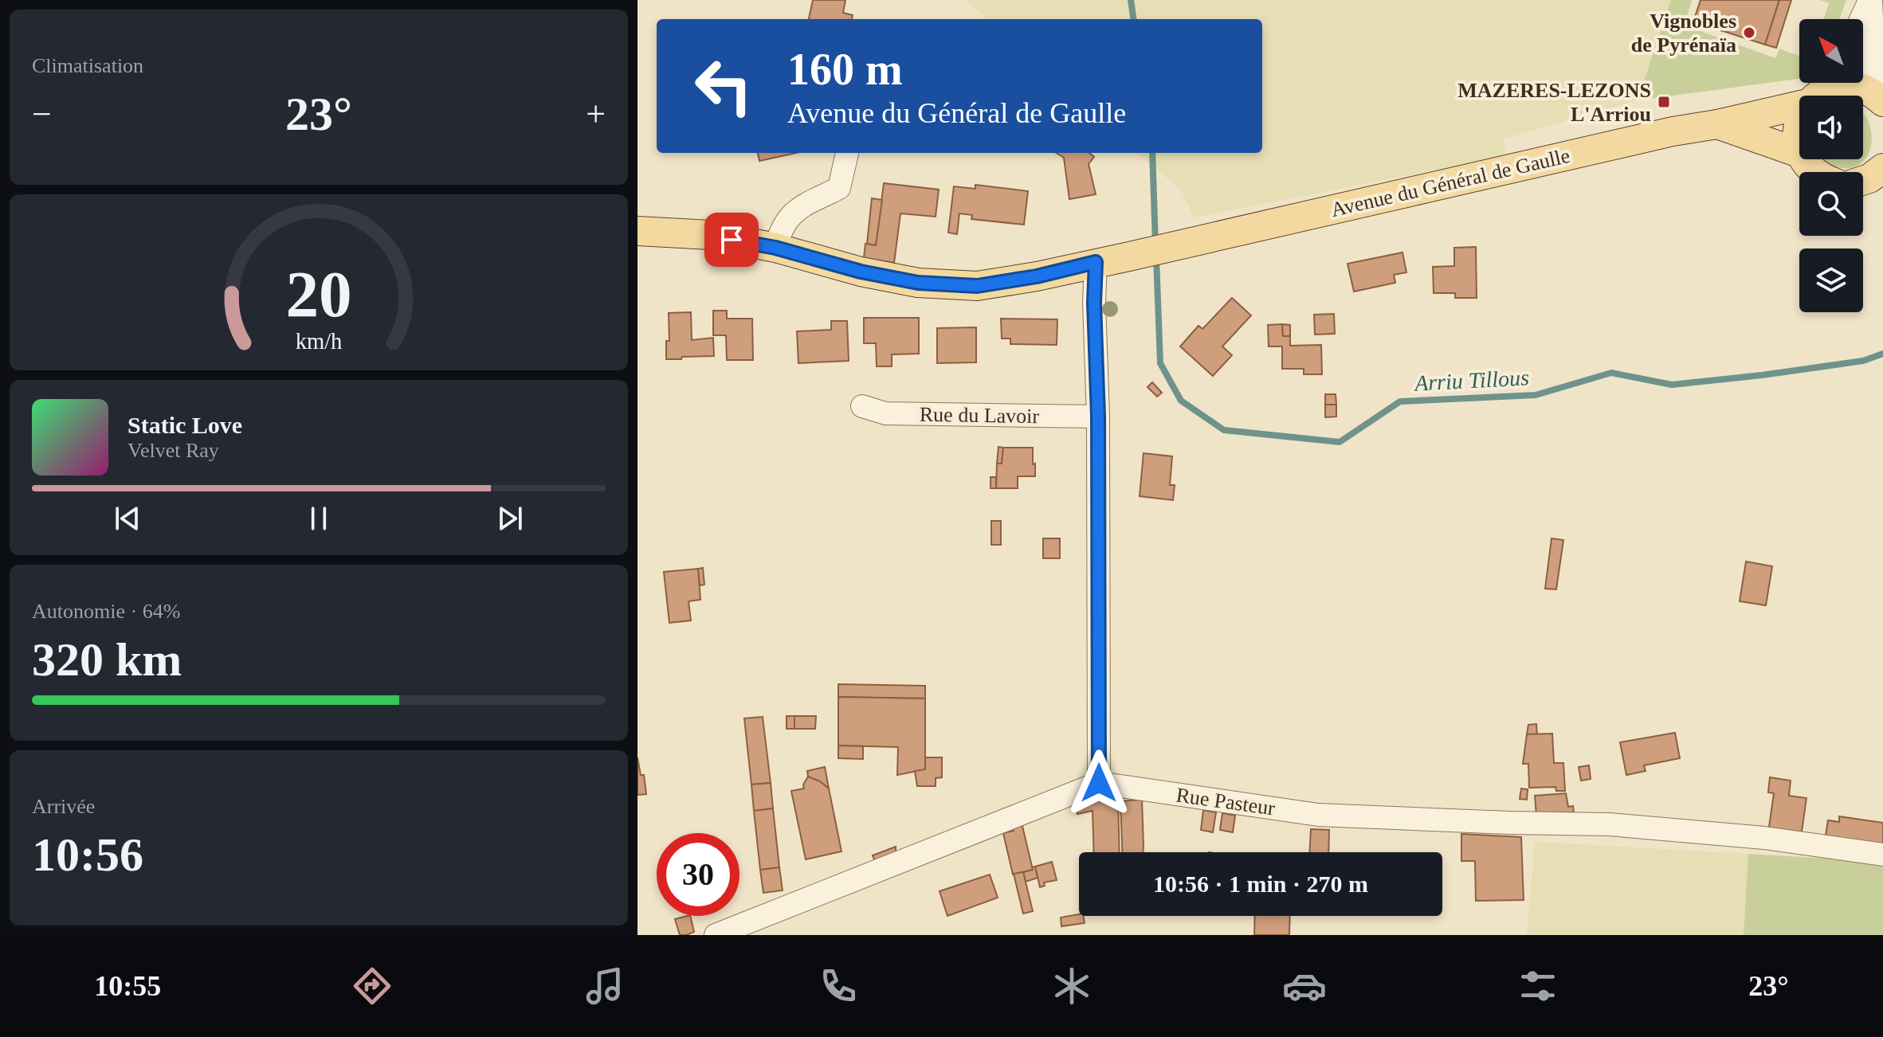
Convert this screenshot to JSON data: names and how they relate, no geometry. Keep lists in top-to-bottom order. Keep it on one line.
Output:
{"streets":{"main road":["Avenue du Général de Gaulle"],"street":["Rue du Lavoir","Rue Pasteur"]},"water":["Arriu Tillous"],"places":{"other":["Vignobles de Pyrénaïa"],"transit":["MAZERES-LEZONS L'Arriou"]},"north":"top left","page":{"tile":["Climatisation",["Autonomie · 64%","320 km"],["Arrivée","10:56"]],"turn":["160 m","Avenue du Général de Gaulle"],"heat":["−","23°","+"],"song":["Static Love","Velvet Ray"],"limit":"30","trip":"10:56 · 1 min · 270 m","tabs":["10:55","23°"],"gauge":["20","km/h"]}}
